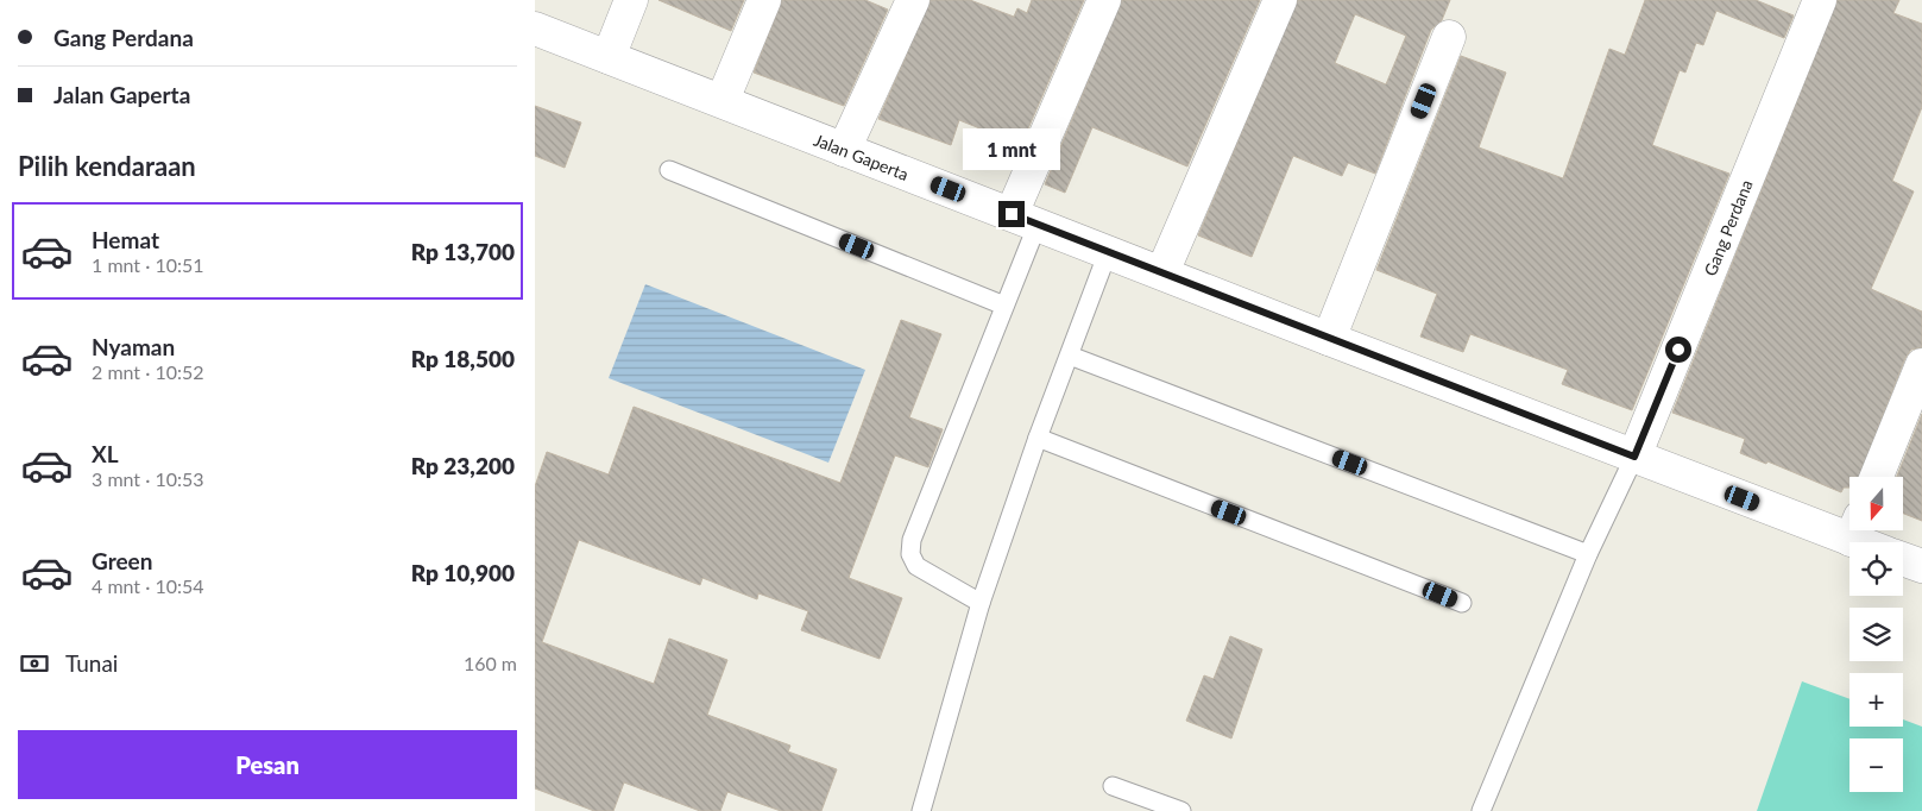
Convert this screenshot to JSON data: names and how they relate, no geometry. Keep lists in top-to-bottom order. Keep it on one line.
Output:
{"streets":{"street":["Jalan Gaperta","Gang Perdana"]},"crossings":[["Jalan Gaperta","Gang Perdana"]],"north":"bottom","page":{"banner":["Gang Perdana","Jalan Gaperta"],"bubble":"1 mnt","heading":"Pilih kendaraan","list":[{"name":"Hemat","note":"1 mnt · 10:51","value":"Rp 13,700"},{"name":"Nyaman","note":"2 mnt · 10:52","value":"Rp 18,500"},{"name":"XL","note":"3 mnt · 10:53","value":"Rp 23,200"},{"name":"Green","note":"4 mnt · 10:54","value":"Rp 10,900"}],"map_buttons":["+","−"],"pay":["Tunai","160 m"],"buttons":"Pesan"}}
